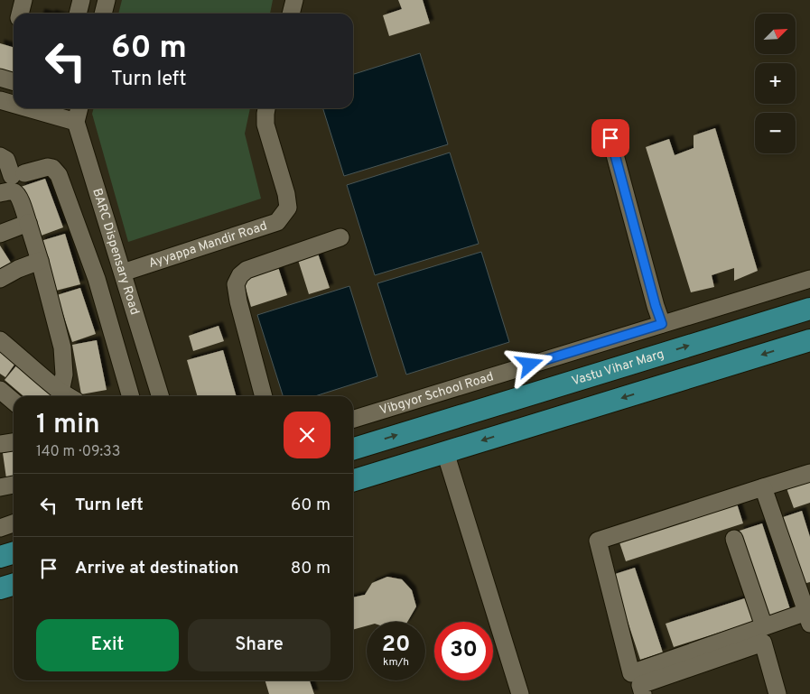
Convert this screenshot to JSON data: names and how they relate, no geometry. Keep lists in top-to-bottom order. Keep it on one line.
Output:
{"streets":{"main road":["Vastu Vihar Marg"],"street":["Ayyappa Mandir Road","BARC Dispensary Road","Vibgyor School Road"]},"crossings":[["Ayyappa Mandir Road","BARC Dispensary Road"]],"north":"top right","page":{"map_buttons":["+","−"],"turn":["60 m","Turn left"],"heading":["1 min","140 m · 09:33"],"list":[{"name":"Turn left","value":"60 m"},{"name":"Arrive at destination","value":"80 m"}],"buttons":["Exit","Share"],"speed":"20 km/h","limit":"30"}}
